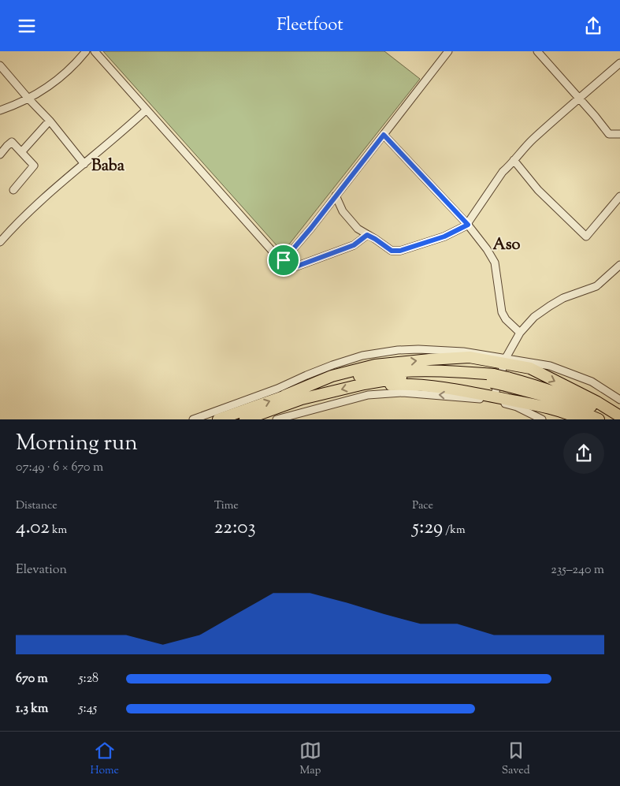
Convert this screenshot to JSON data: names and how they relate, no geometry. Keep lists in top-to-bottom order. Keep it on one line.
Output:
{"districts":["Baba","Aso"],"page":{"header":"Fleetfoot","heading":["Morning run","07:49 · 6 × 670 m"],"stats":[["Distance","4.02 km"],["Time","22:03"],["Pace","5:29 /km"]],"chart":["Elevation","235–240 m"],"list":[{"name":"670 m","note":"5:28"},{"name":"1.3 km","note":"5:45"}],"tabs":["Home","Map","Saved"]}}
